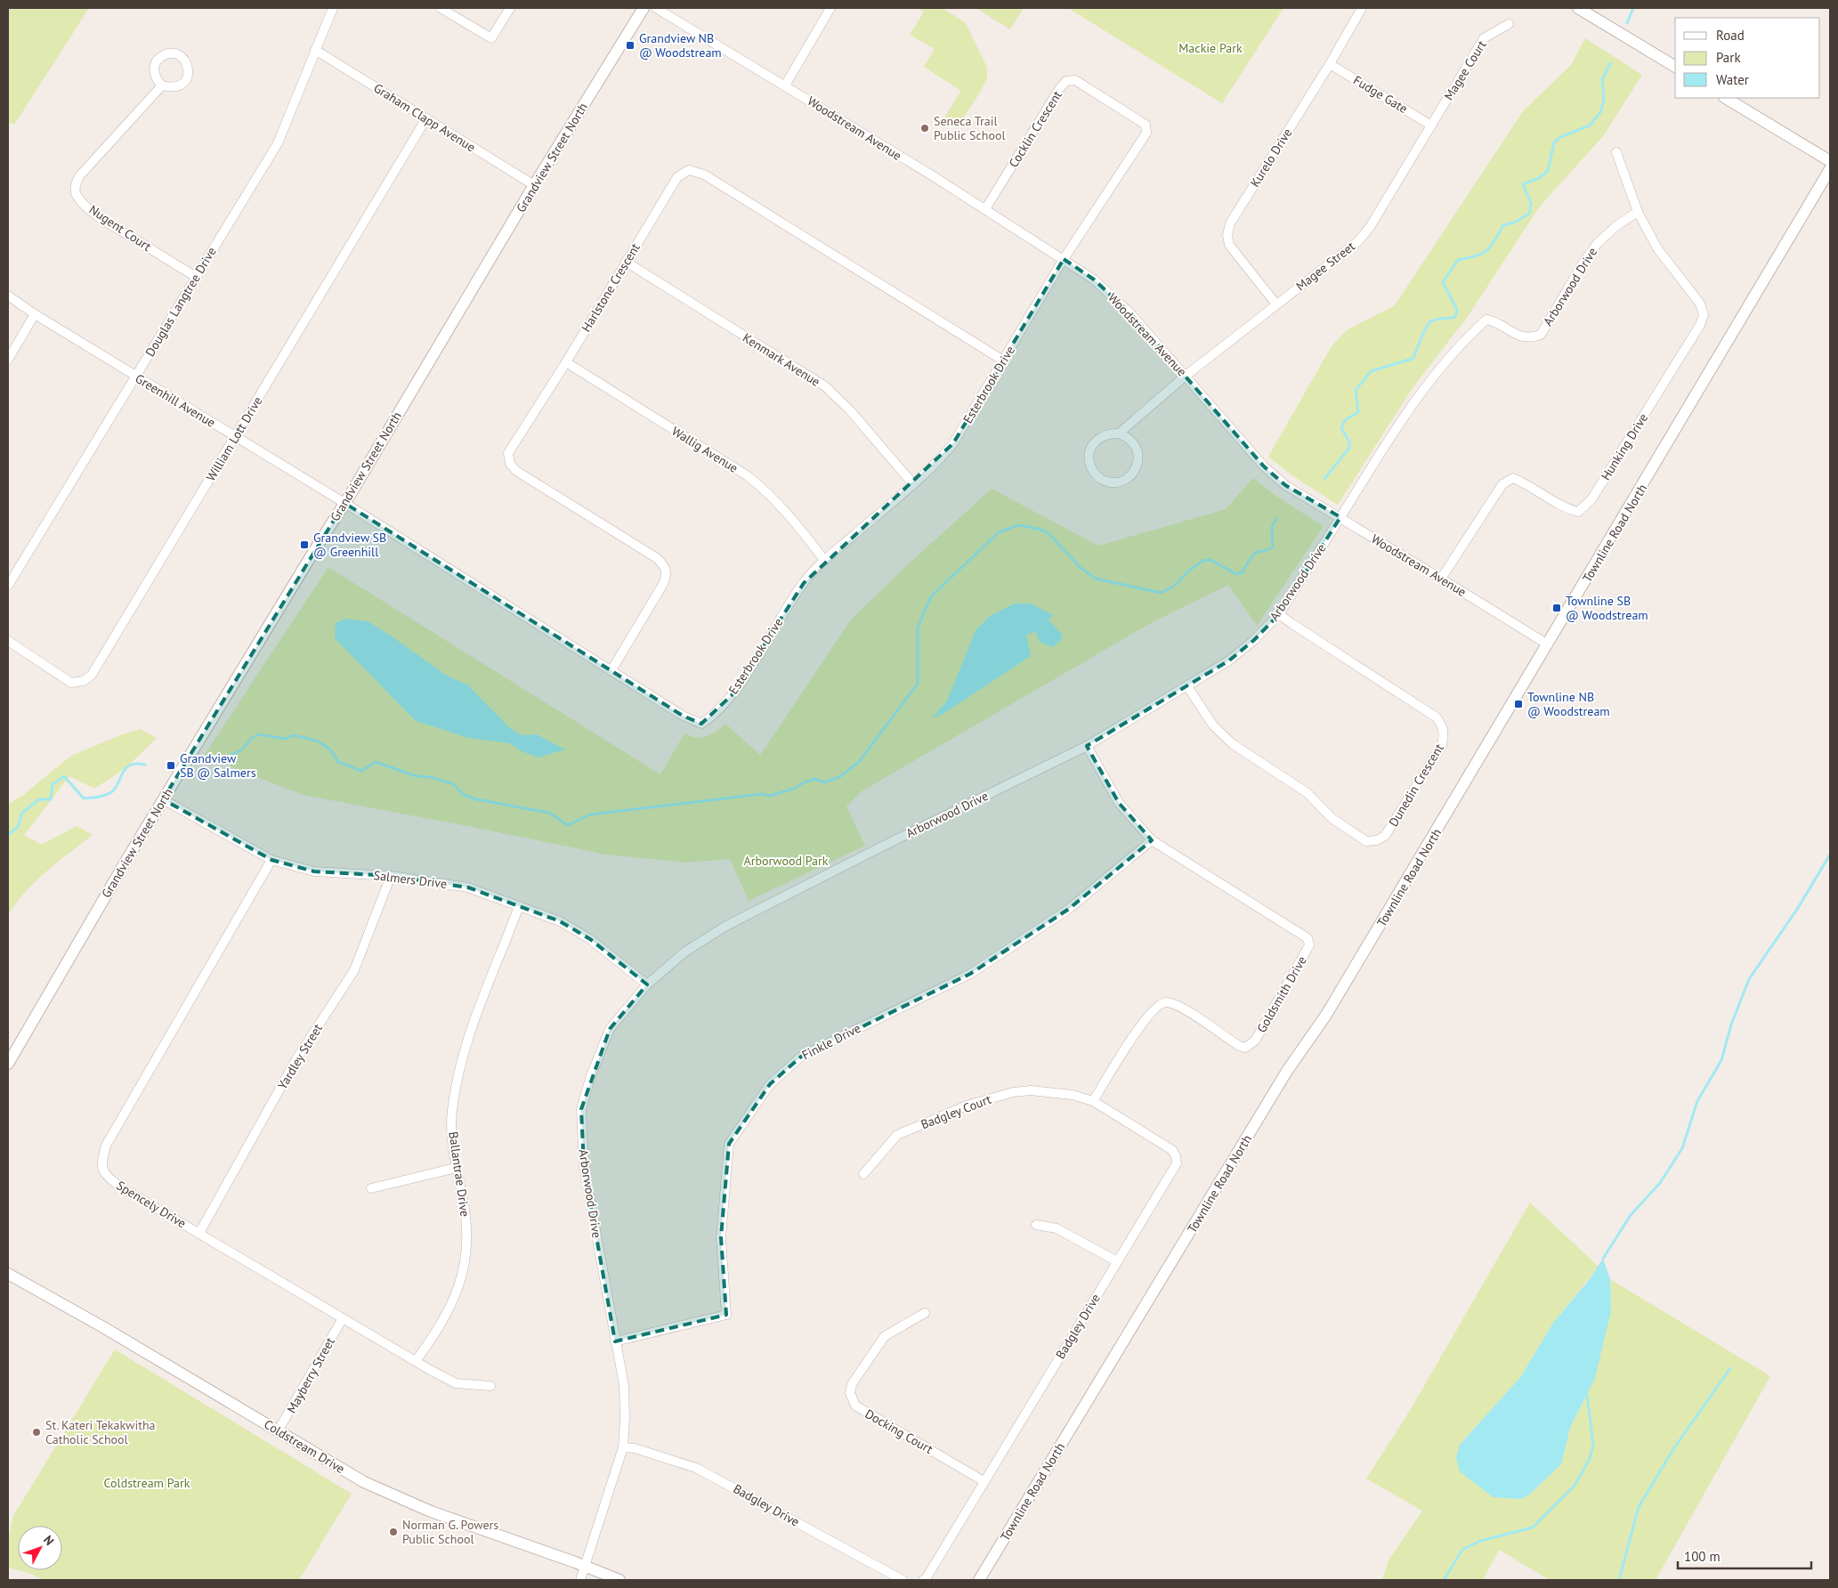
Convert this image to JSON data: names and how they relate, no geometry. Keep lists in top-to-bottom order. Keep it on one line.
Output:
{"streets":{"street":["Magee Court","Fudge Gate","Graham Clapp Avenue","Woodstream Avenue","Cocklin Crescent","Grandview Street North","Kurelo Drive","Nugent Court","Magee Street","Arborwood Drive","Harlstone Crescent","Douglas Langtree Drive","Kenmark Avenue","Esterbrook Drive","Greenhill Avenue","William Lott Drive","Hunking Drive","Wallig Avenue","Townline Road North","Dunedin Crescent","Salmers Drive","Goldsmith Drive","Finkle Drive","Yardley Street","Badgley Court","Ballantrae Drive","Spencely Drive","Badgley Drive","Mayberry Street","Docking Court","Coldstream Drive"]},"crossings":[["Magee Court","Fudge Gate"],["Magee Court","Magee Street"],["Fudge Gate","Kurelo Drive"],["Fudge Gate","Magee Street"],["Graham Clapp Avenue","Grandview Street North"],["Graham Clapp Avenue","Douglas Langtree Drive"],["Graham Clapp Avenue","William Lott Drive"],["Woodstream Avenue","Cocklin Crescent"],["Woodstream Avenue","Magee Street"],["Woodstream Avenue","Arborwood Drive"],["Woodstream Avenue","Esterbrook Drive"],["Woodstream Avenue","Hunking Drive"],["Woodstream Avenue","Townline Road North"],["Cocklin Crescent","Esterbrook Drive"],["Grandview Street North","Esterbrook Drive"],["Grandview Street North","Greenhill Avenue"],["Grandview Street North","Salmers Drive"],["Kurelo Drive","Magee Street"],["Nugent Court","Douglas Langtree Drive"],["Arborwood Drive","Hunking Drive"],["Arborwood Drive","Dunedin Crescent"],["Arborwood Drive","Salmers Drive"],["Arborwood Drive","Goldsmith Drive"],["Arborwood Drive","Finkle Drive"],["Arborwood Drive","Badgley Drive"],["Arborwood Drive","Coldstream Drive"],["Harlstone Crescent","Kenmark Avenue"],["Harlstone Crescent","Esterbrook Drive"],["Harlstone Crescent","Wallig Avenue"],["Douglas Langtree Drive","Greenhill Avenue"],["Kenmark Avenue","Esterbrook Drive"],["Esterbrook Drive","Greenhill Avenue"],["Esterbrook Drive","Wallig Avenue"],["Greenhill Avenue","William Lott Drive"],["Salmers Drive","Yardley Street"],["Salmers Drive","Ballantrae Drive"],["Salmers Drive","Spencely Drive"],["Goldsmith Drive","Finkle Drive"],["Goldsmith Drive","Badgley Court"],["Goldsmith Drive","Badgley Drive"],["Yardley Street","Spencely Drive"],["Badgley Court","Badgley Drive"],["Ballantrae Drive","Spencely Drive"],["Spencely Drive","Mayberry Street"],["Badgley Drive","Docking Court"],["Mayberry Street","Coldstream Drive"]],"parks":["Mackie Park","Arborwood Park","Coldstream Park"],"places":{"transit":["Grandview NB @ Woodstream","Grandview SB @ Greenhill","Townline SB @ Woodstream","Townline NB @ Woodstream","Grandview SB @ Salmers"],"other":["Seneca Trail Public School","St. Kateri Tekakwitha Catholic School","Norman G. Powers Public School"]},"legend":["Road","Park","Water"],"scale_bar":"100 m","north":"top right"}
